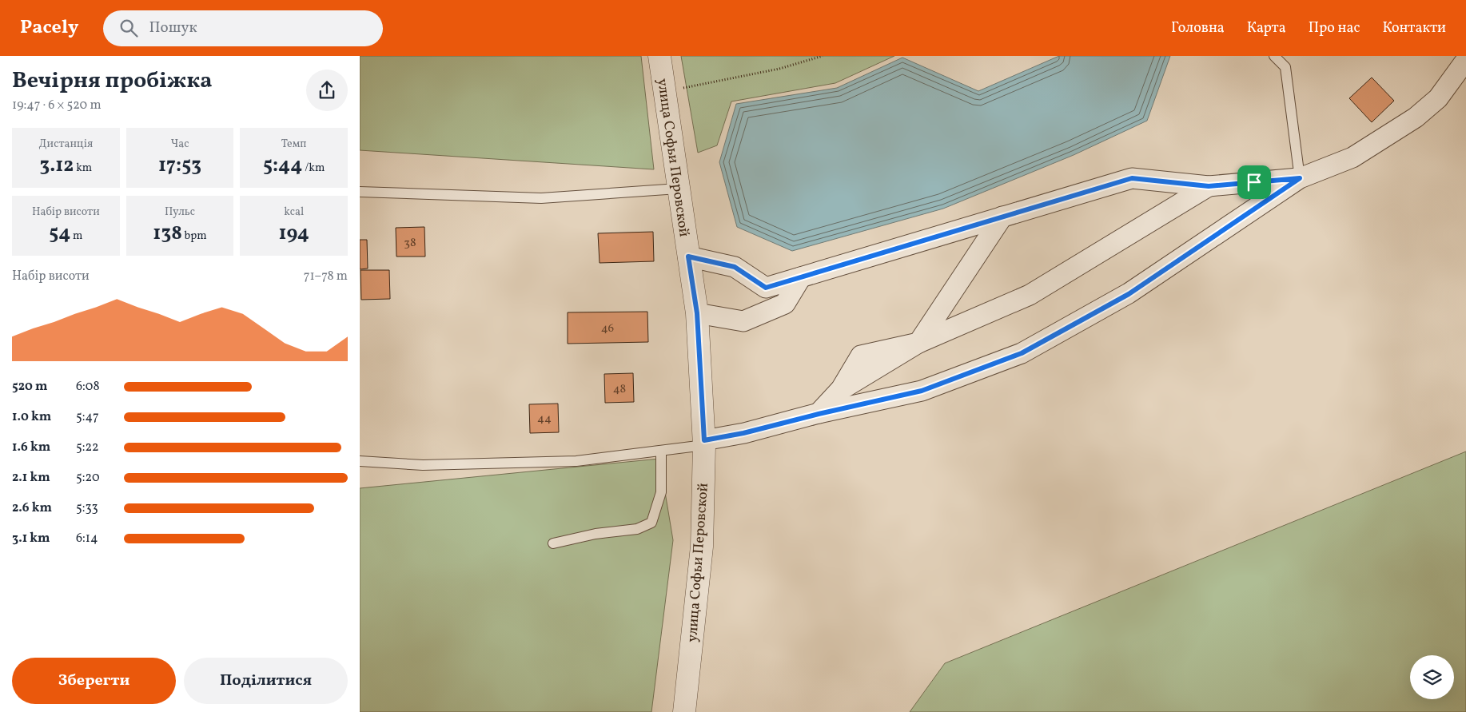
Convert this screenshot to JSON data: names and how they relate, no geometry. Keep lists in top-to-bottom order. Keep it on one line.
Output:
{"streets":{"street":["улица Софьи Перовской"]},"house_numbers":["38","46","48","44"],"page":{"header":"Pacely","search":"Пошук","nav":["Головна","Карта","Про нас","Контакти"],"heading":["Вечірня пробіжка","19:47 · 6 × 520 m"],"stats":[["Дистанція","3.12 km"],["Час","17:53"],["Темп","5:44 /km"],["Набір висоти","54 m"],["Пульс","138 bpm"],["kcal","194"]],"chart":["Набір висоти","71–78 m"],"list":[{"name":"520 m","note":"6:08"},{"name":"1.0 km","note":"5:47"},{"name":"1.6 km","note":"5:22"},{"name":"2.1 km","note":"5:20"},{"name":"2.6 km","note":"5:33"},{"name":"3.1 km","note":"6:14"}],"buttons":["Зберегти","Поділитися"]}}
